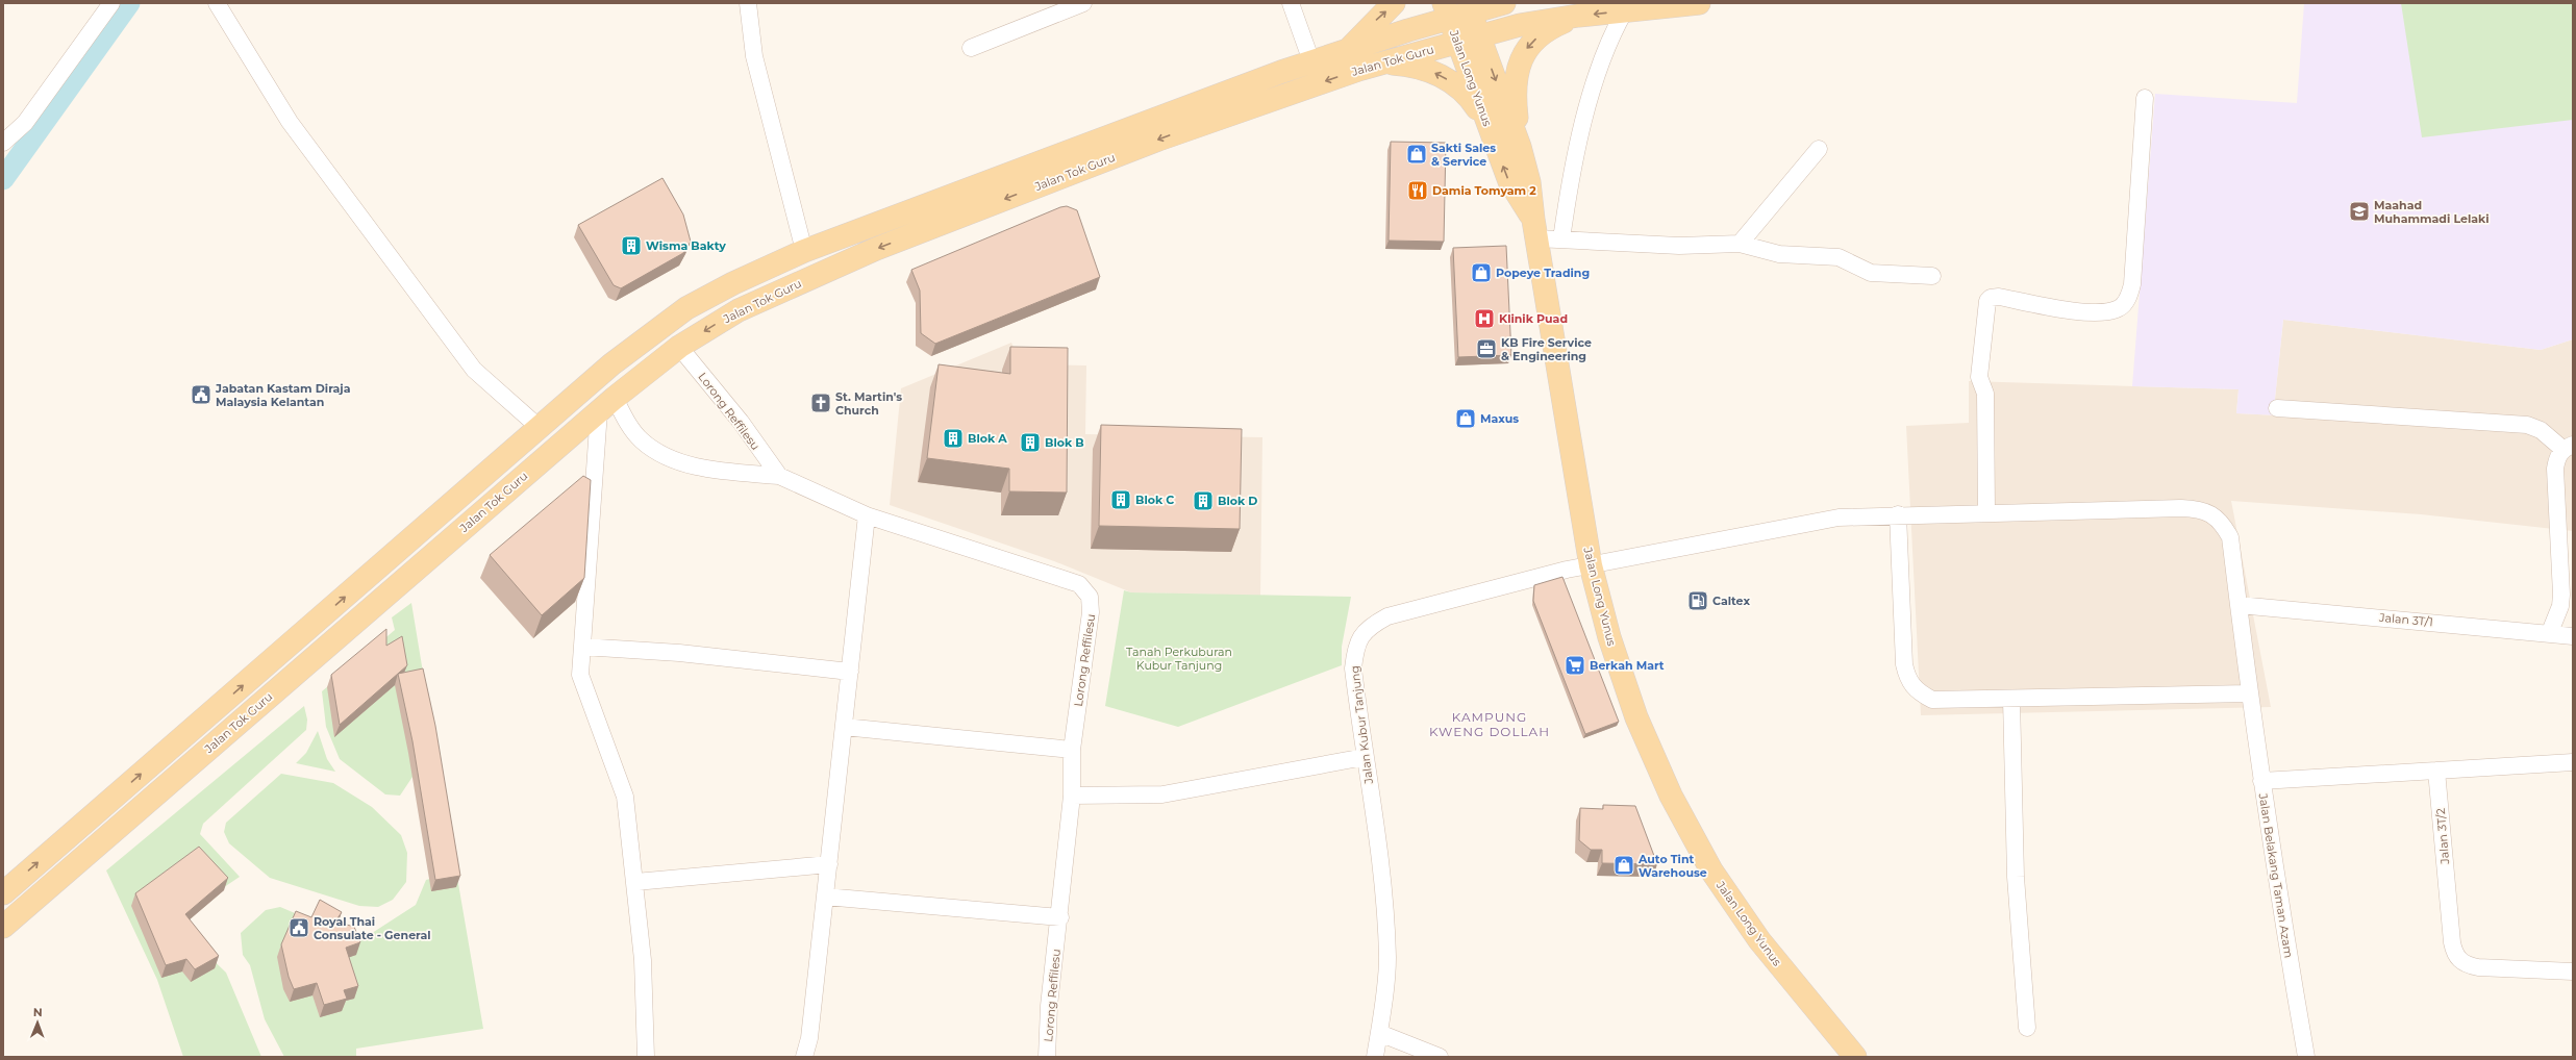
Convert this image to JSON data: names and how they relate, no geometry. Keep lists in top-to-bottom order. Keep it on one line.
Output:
{"streets":{"main road":["Jalan Tok Guru","Jalan Long Yunus"],"street":["Lorong Reffilesu","Jalan 3T/1","Jalan Kubur Tanjung","Jalan 3T/2","Jalan Belakang Taman Azam"]},"crossings":[["Jalan Tok Guru","Jalan Long Yunus"],["Jalan Tok Guru","Lorong Reffilesu"],["Jalan Long Yunus","Jalan Kubur Tanjung"],["Jalan 3T/1","Jalan Belakang Taman Azam"],["Jalan Kubur Tanjung","Jalan Belakang Taman Azam"]],"districts":["KAMPUNG KWENG DOLLAH"],"parks":["Tanah Perkuburan Kubur Tanjung"],"places":{"shop":["Sakti Sales & Service","Popeye Trading","Maxus","Auto Tint Warehouse"],"restaurant":["Damia Tomyam 2"],"school or university":["Maahad Muhammadi Lelaki"],"building":["Wisma Bakty","Blok A","Blok B","Blok C","Blok D"],"hospital":["Klinik Puad"],"office":["KB Fire Service & Engineering"],"public building":["Jabatan Kastam Diraja Malaysia Kelantan","Royal Thai Consulate - General"],"church":["St. Martin's Church"],"fuel station":["Caltex"],"supermarket":["Berkah Mart"]},"north":"top"}
